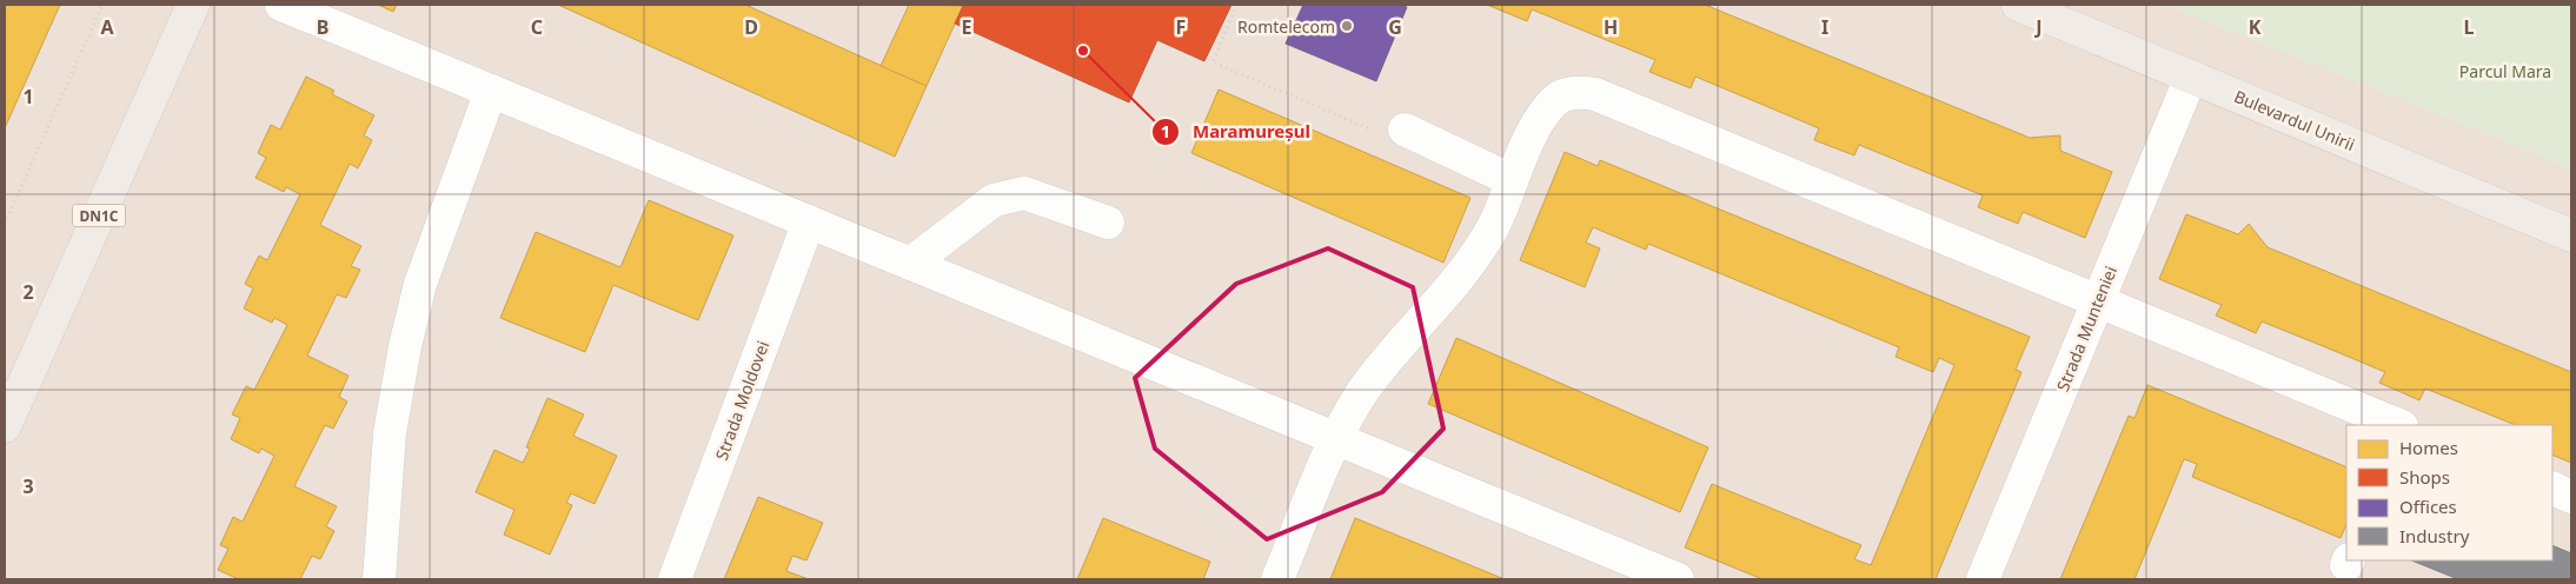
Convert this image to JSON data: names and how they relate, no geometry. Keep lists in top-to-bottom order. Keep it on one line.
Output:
{"streets":{"main road":["Bulevardul Unirii","DN1C"],"street":["Strada Munteniei","Strada Moldovei"]},"crossings":[["Bulevardul Unirii","Strada Munteniei"]],"parks":["Parcul Mara"],"places":["Romtelecom","Maramureșul"],"legend":["Homes","Shops","Offices","Industry"],"grid":{"columns":["A","B","C","D","E","F","G","H","I","J","K","L"],"rows":["1","2","3"]}}
